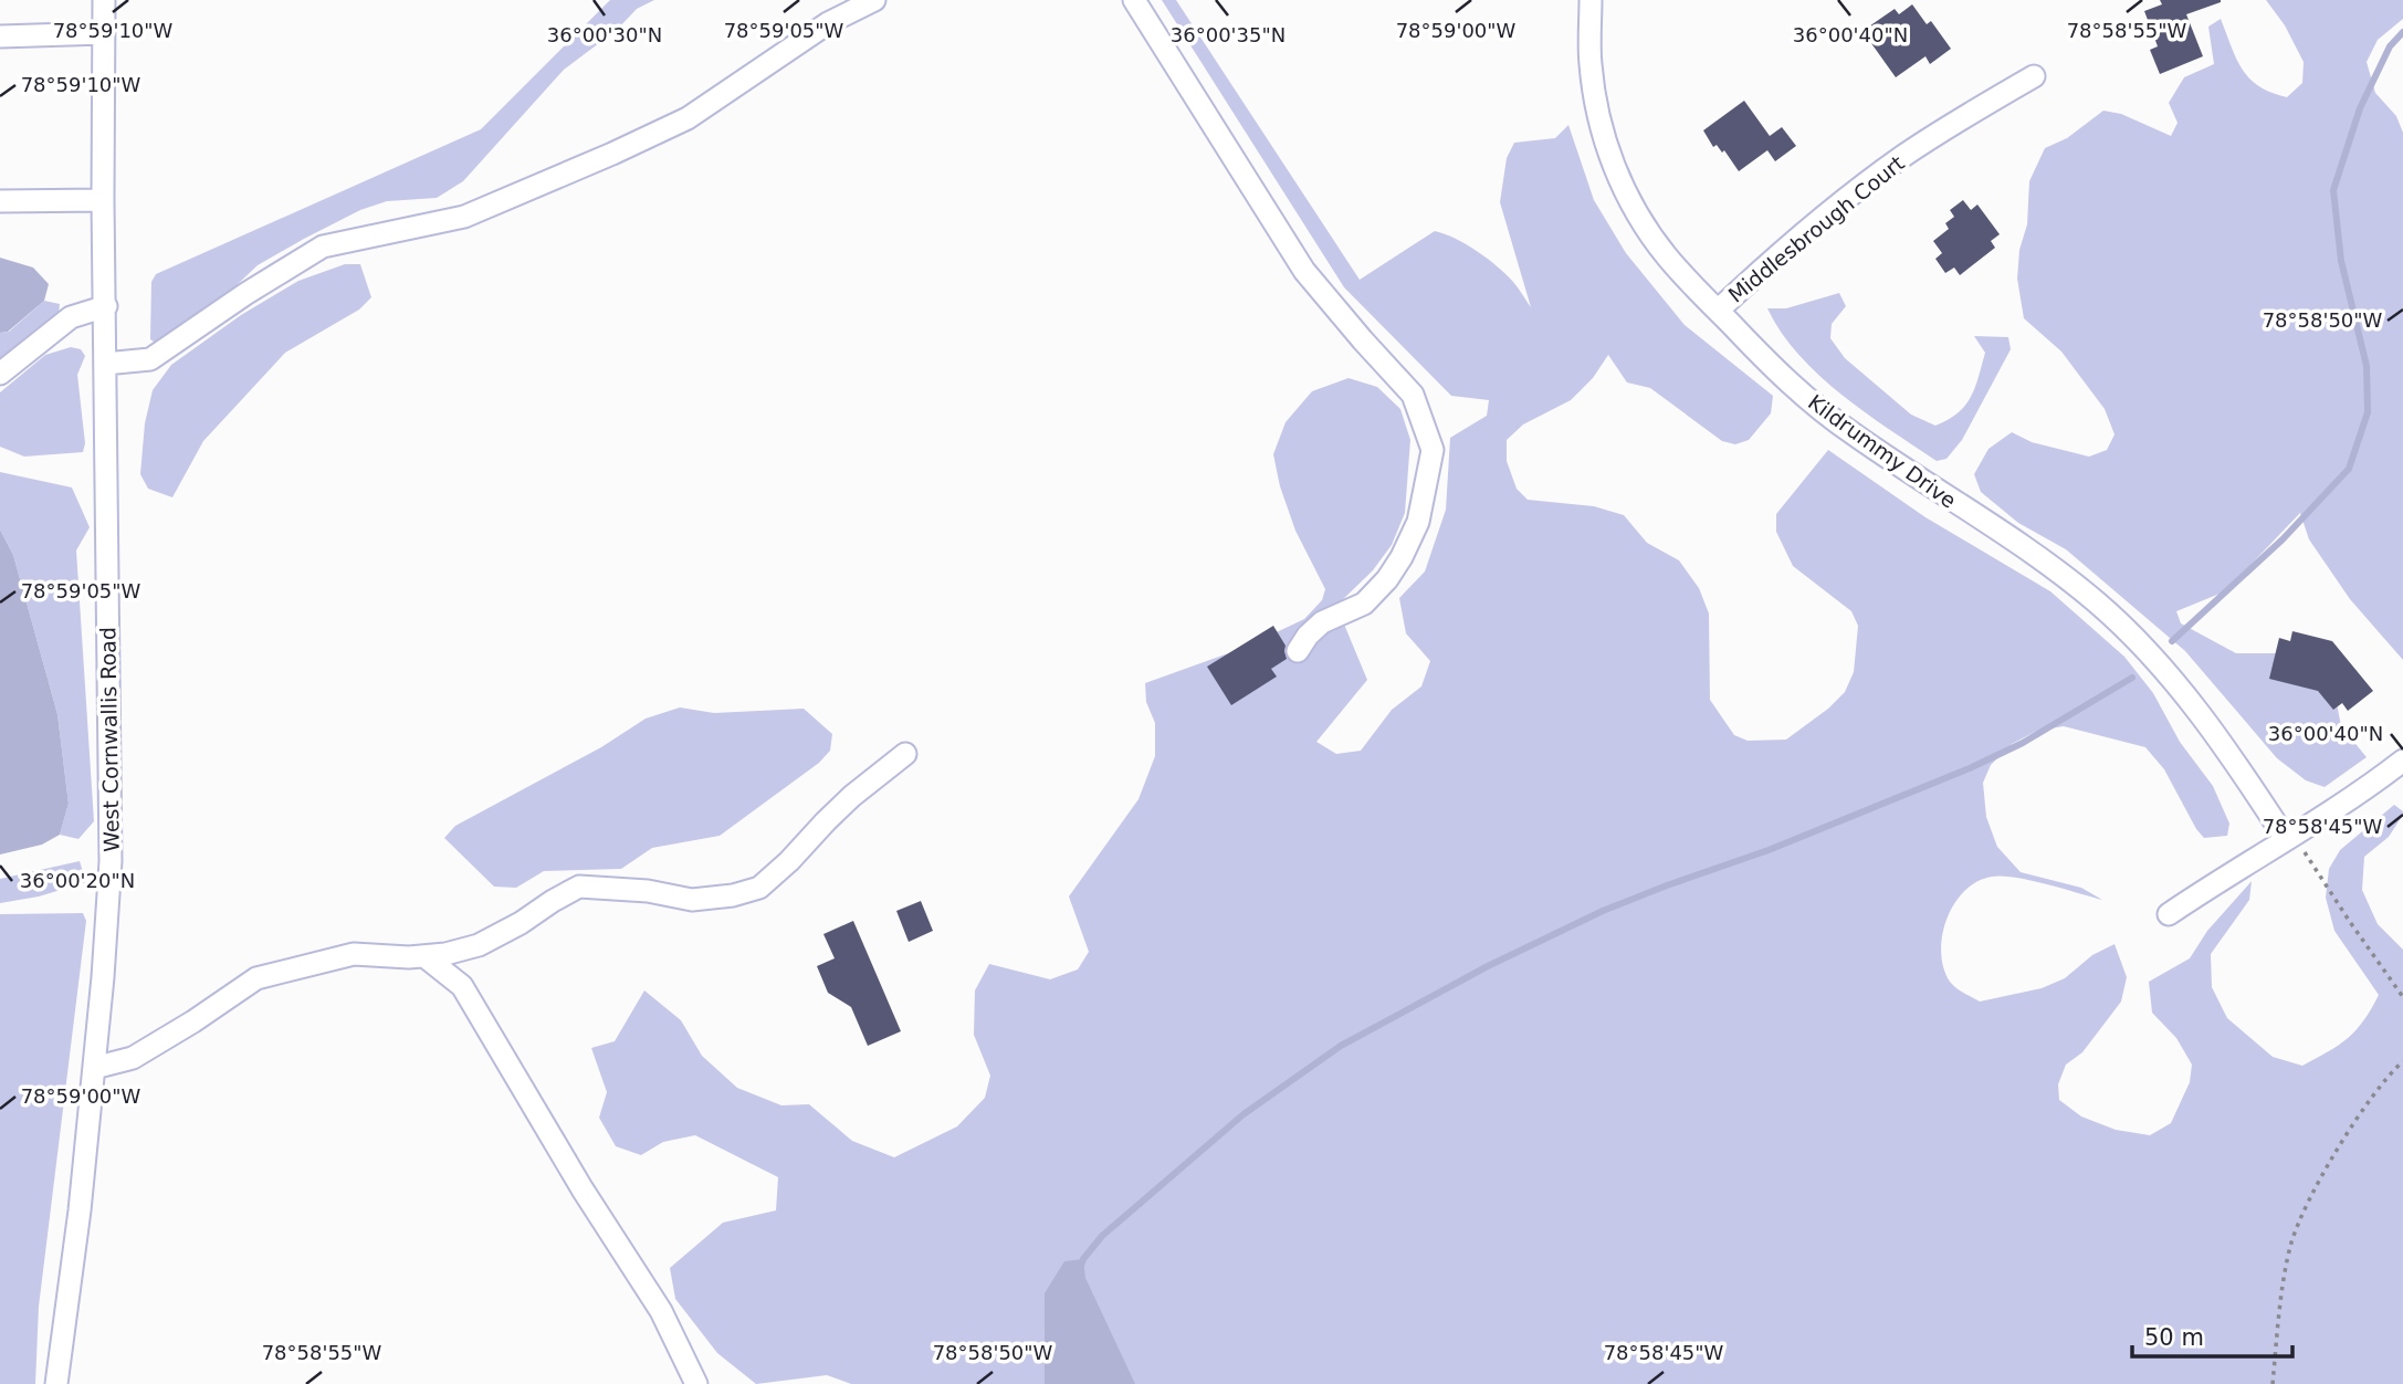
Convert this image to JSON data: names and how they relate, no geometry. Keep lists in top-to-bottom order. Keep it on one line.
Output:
{"streets":{"street":["Middlesbrough Court","Kildrummy Drive","West Cornwallis Road"]},"crossings":[["Middlesbrough Court","Kildrummy Drive"]],"scale_bar":"50 m","coordinates":["78°59'10\"W","78°59'00\"W","78°58'55\"W","78°59'05\"W","36°00'30\"N","36°00'35\"N","36°00'40\"N","78°58'50\"W","78°58'45\"W","36°00'20\"N"]}
